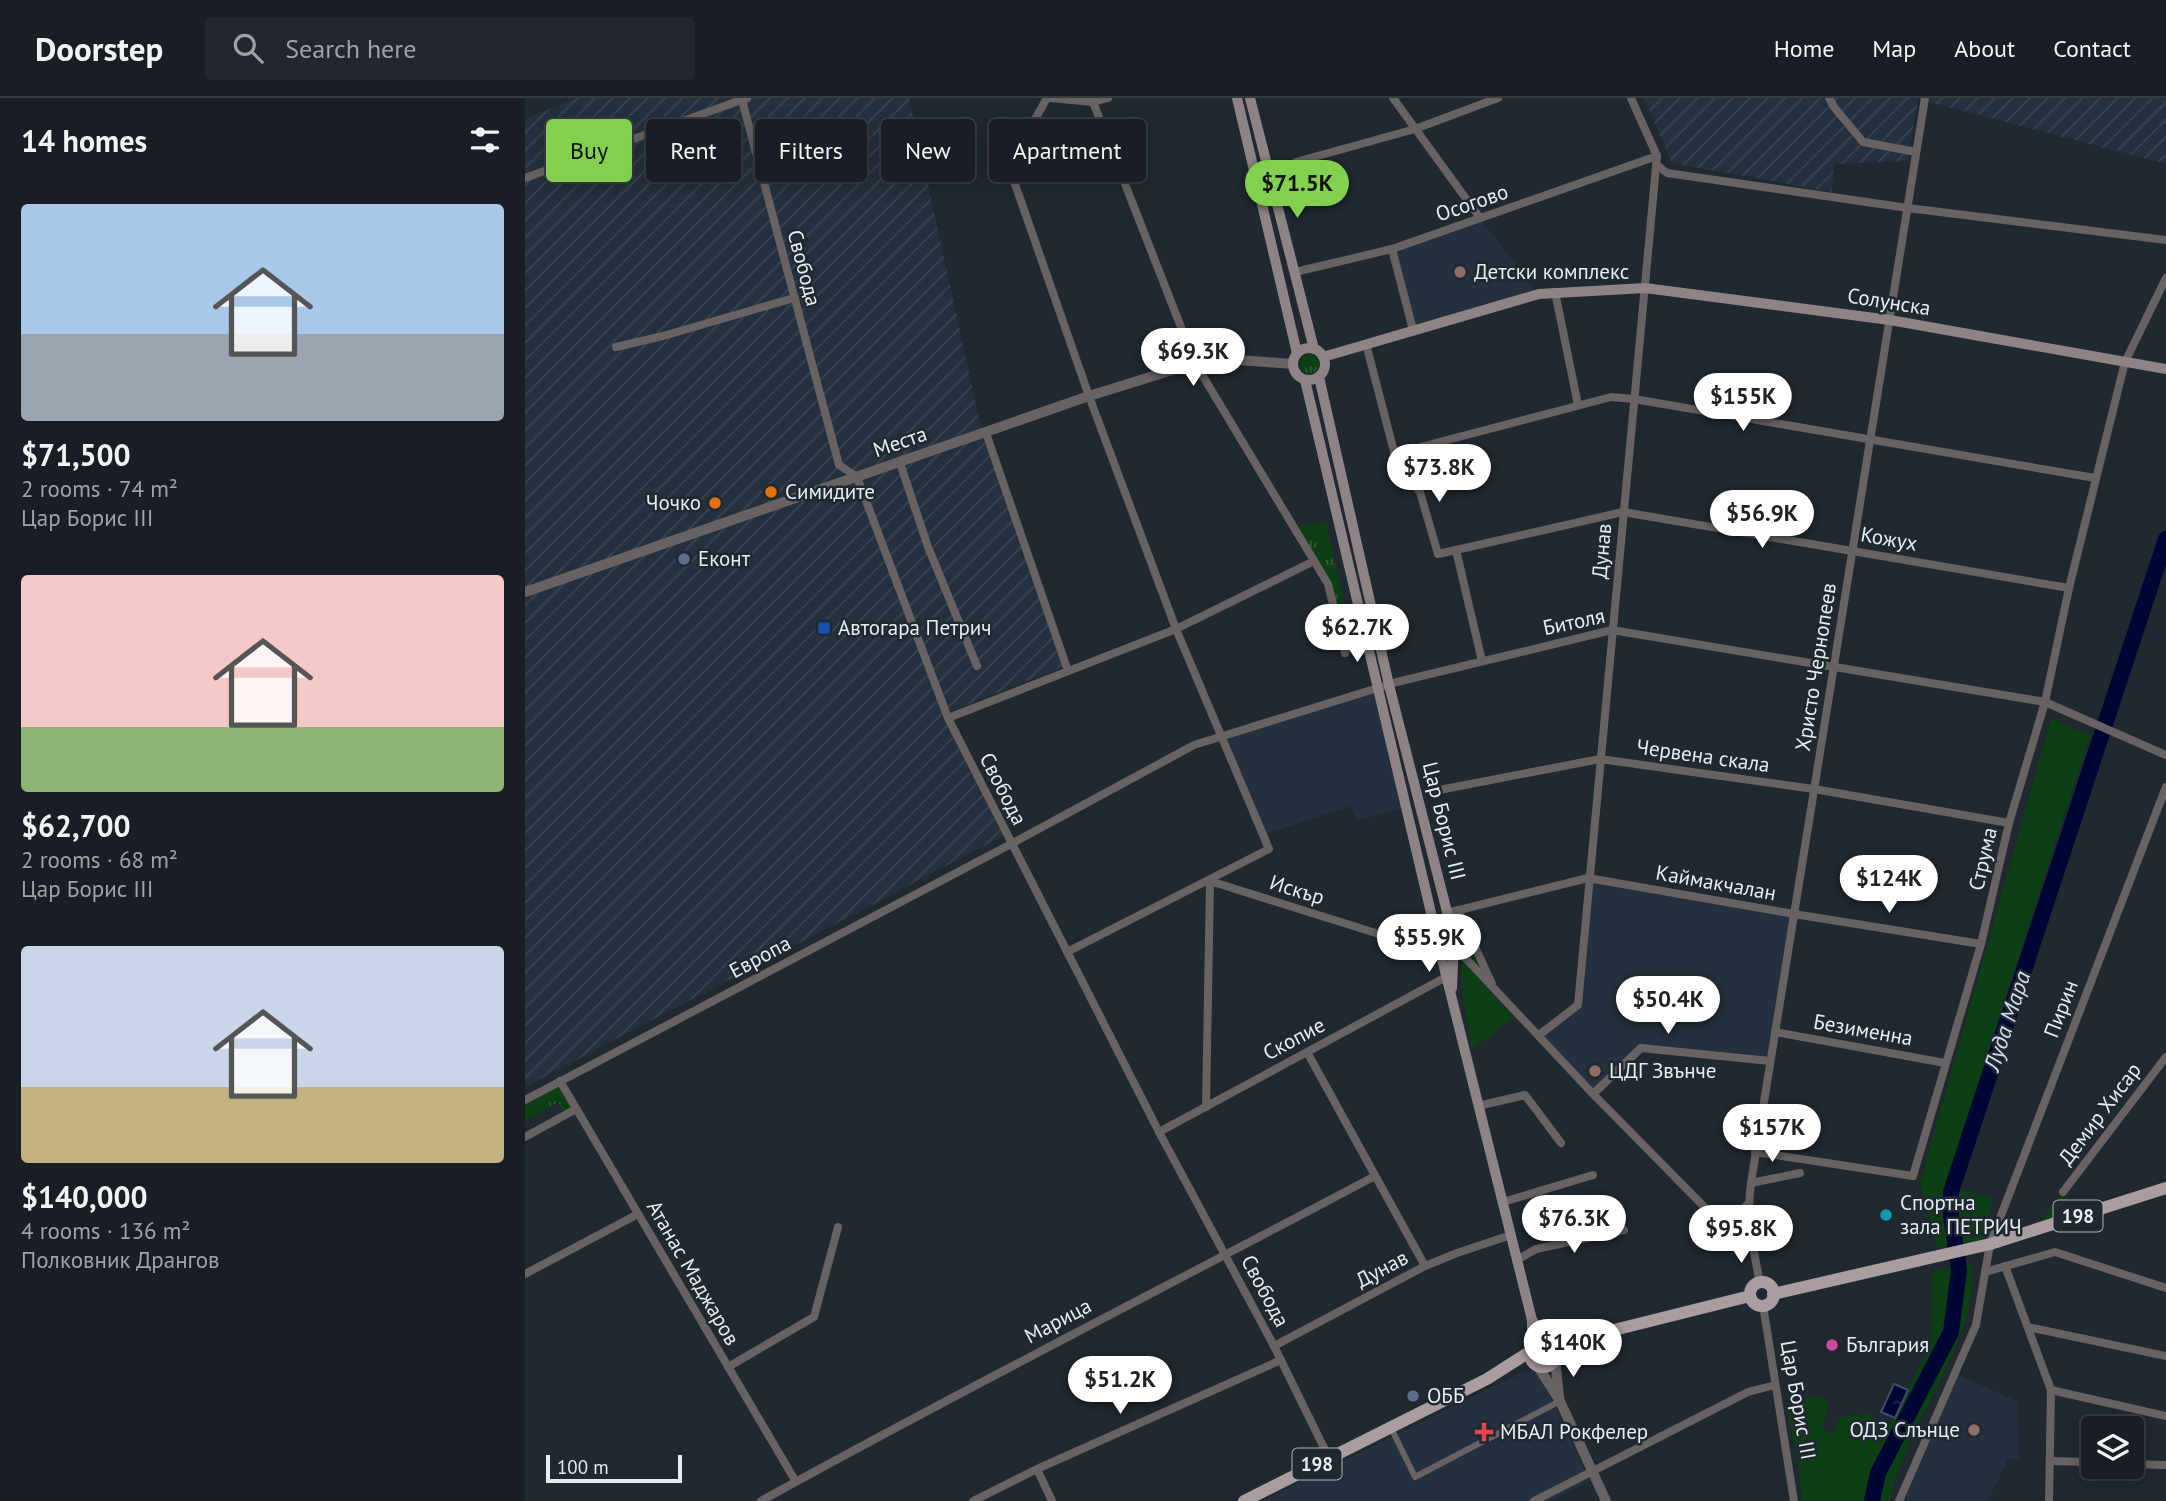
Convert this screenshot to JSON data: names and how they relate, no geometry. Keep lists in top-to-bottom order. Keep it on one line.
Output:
{"streets":{"main road":["Солунска","Цар Борис III","198"],"street":["Осогово","Свобода","Места","Кожух","Дунав","Битоля","Христо Чернопеев","Червена скала","Струма","Каймакчалан","Искър","Европа","Пирин","Безименна","Скопие","Демир Хисар","Атанас Маджаров","Марица"]},"crossings":[["Осогово","Дунав"],["Свобода","Места"],["Свобода","Дунав"],["Свобода","Битоля"],["Свобода","Европа"],["Свобода","Скопие"],["Свобода","198"],["Свобода","Марица"],["Солунска","Дунав"],["Солунска","Христо Чернопеев"],["Солунска","Струма"],["Места","Цар Борис III"],["Кожух","Дунав"],["Кожух","Христо Чернопеев"],["Кожух","Струма"],["Дунав","Битоля"],["Дунав","Червена скала"],["Дунав","Цар Борис III"],["Дунав","Каймакчалан"],["Битоля","Христо Чернопеев"],["Битоля","Цар Борис III"],["Битоля","Струма"],["Битоля","Европа"],["Христо Чернопеев","Червена скала"],["Христо Чернопеев","Цар Борис III"],["Христо Чернопеев","Струма"],["Христо Чернопеев","Каймакчалан"],["Христо Чернопеев","Безименна"],["Червена скала","Струма"],["Цар Борис III","Каймакчалан"],["Цар Борис III","Скопие"],["Цар Борис III","198"],["Струма","Каймакчалан"],["Струма","Безименна"],["Европа","Атанас Маджаров"],["Пирин","198"],["Атанас Маджаров","Марица"]],"water":["Луда Мара"],"places":{"other":["Детски комплекс","Симидите","Чочко","Еконт","ЦДГ Звънче","Спортна зала ПЕТРИЧ","България","ОББ","ОДЗ Слънце"],"transit":["Автогара Петрич"],"health":["МБАЛ Рокфелер"]},"scale_bar":"100 m","page":{"header":"Doorstep","search":"Search here","nav":["Home","Map","About","Contact"],"heading":"14 homes","chip":["Buy","Rent","Filters","New","Apartment"],"price":["$71.5K","$69.3K","$155K","$73.8K","$56.9K","$62.7K","$124K","$55.9K","$50.4K","$157K","$76.3K","$95.8K","$140K","$51.2K"],"list":[{"name":"$71,500","note":"2 rooms · 74 m² · Цар Борис III"},{"name":"$62,700","note":"2 rooms · 68 m² · Цар Борис III"},{"name":"$140,000","note":"4 rooms · 136 m² · Полковник Дрангов"}],"scale":"100 m"}}
